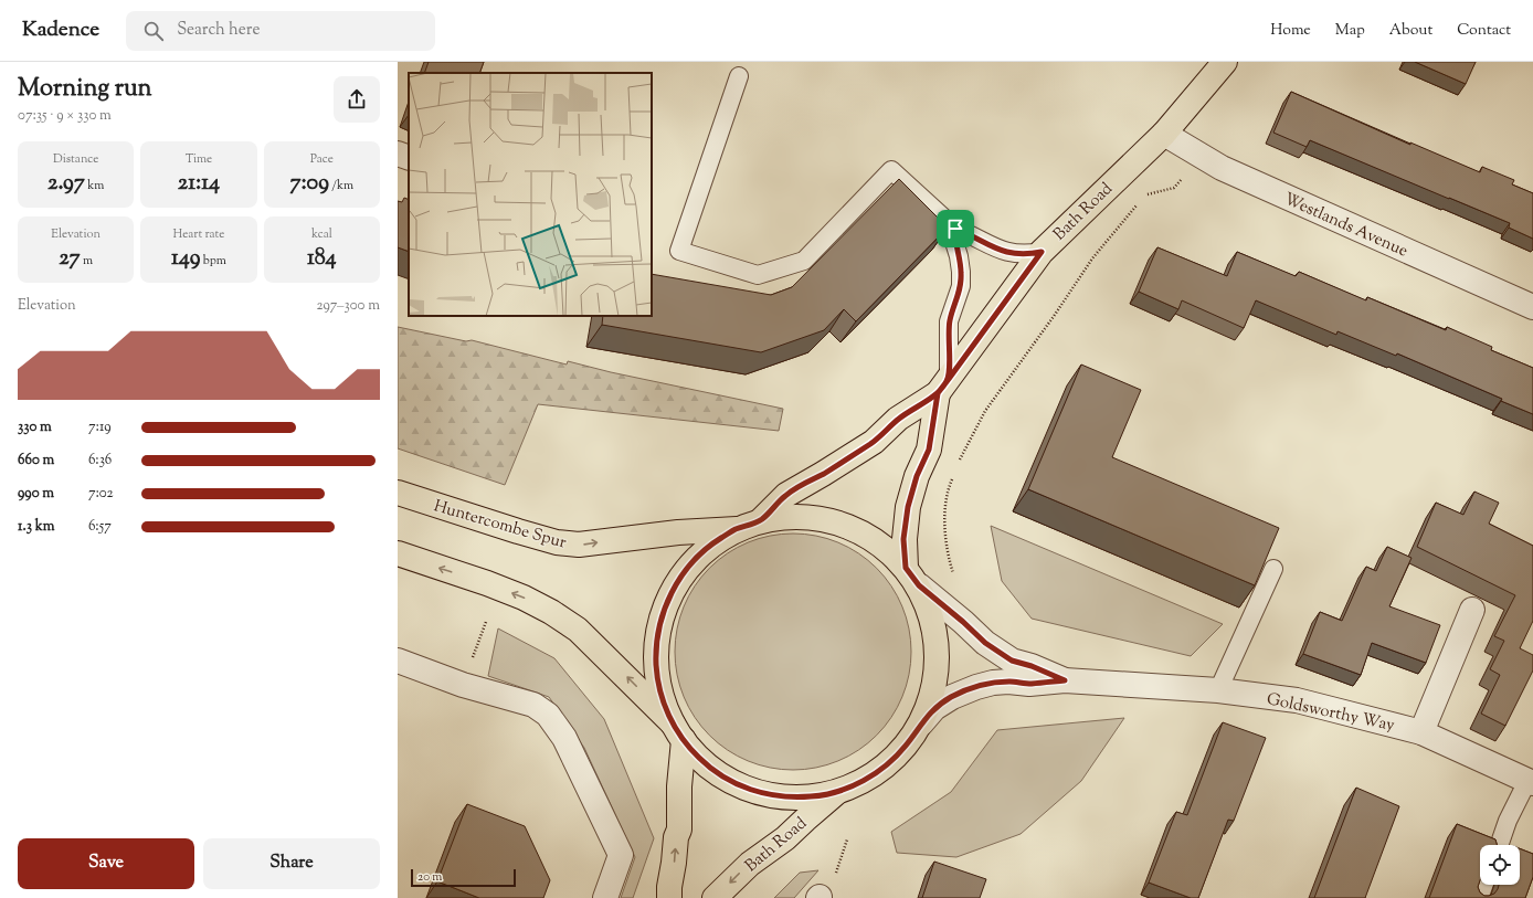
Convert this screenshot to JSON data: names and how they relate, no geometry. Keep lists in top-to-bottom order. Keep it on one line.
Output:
{"streets":{"main road":["Bath Road","Huntercombe Spur"],"street":["Westlands Avenue","Goldsworthy Way"]},"crossings":[["Bath Road","Westlands Avenue"],["Bath Road","Goldsworthy Way"]],"one_way":["Huntercombe Spur"],"scale_bar":"20 m","page":{"header":"Kadence","search":"Search here","nav":["Home","Map","About","Contact"],"heading":["Morning run","07:35 · 9 × 330 m"],"stats":[["Distance","2.97 km"],["Time","21:14"],["Pace","7:09 /km"],["Elevation","27 m"],["Heart rate","149 bpm"],["kcal","184"]],"chart":["Elevation","297–300 m"],"list":[{"name":"330 m","note":"7:19"},{"name":"660 m","note":"6:36"},{"name":"990 m","note":"7:02"},{"name":"1.3 km","note":"6:57"}],"buttons":["Save","Share"],"scale":"20 m"}}
